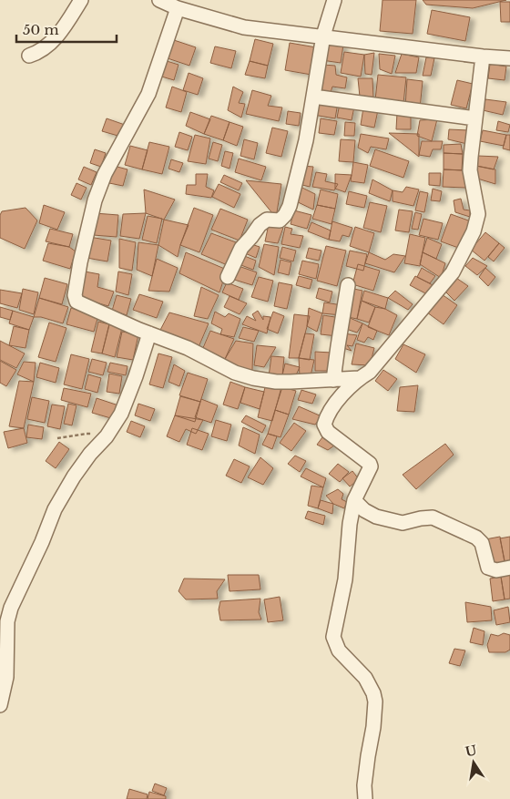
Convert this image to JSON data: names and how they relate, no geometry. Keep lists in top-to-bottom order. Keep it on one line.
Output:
{"scale_bar":"50 m","north":"top"}
